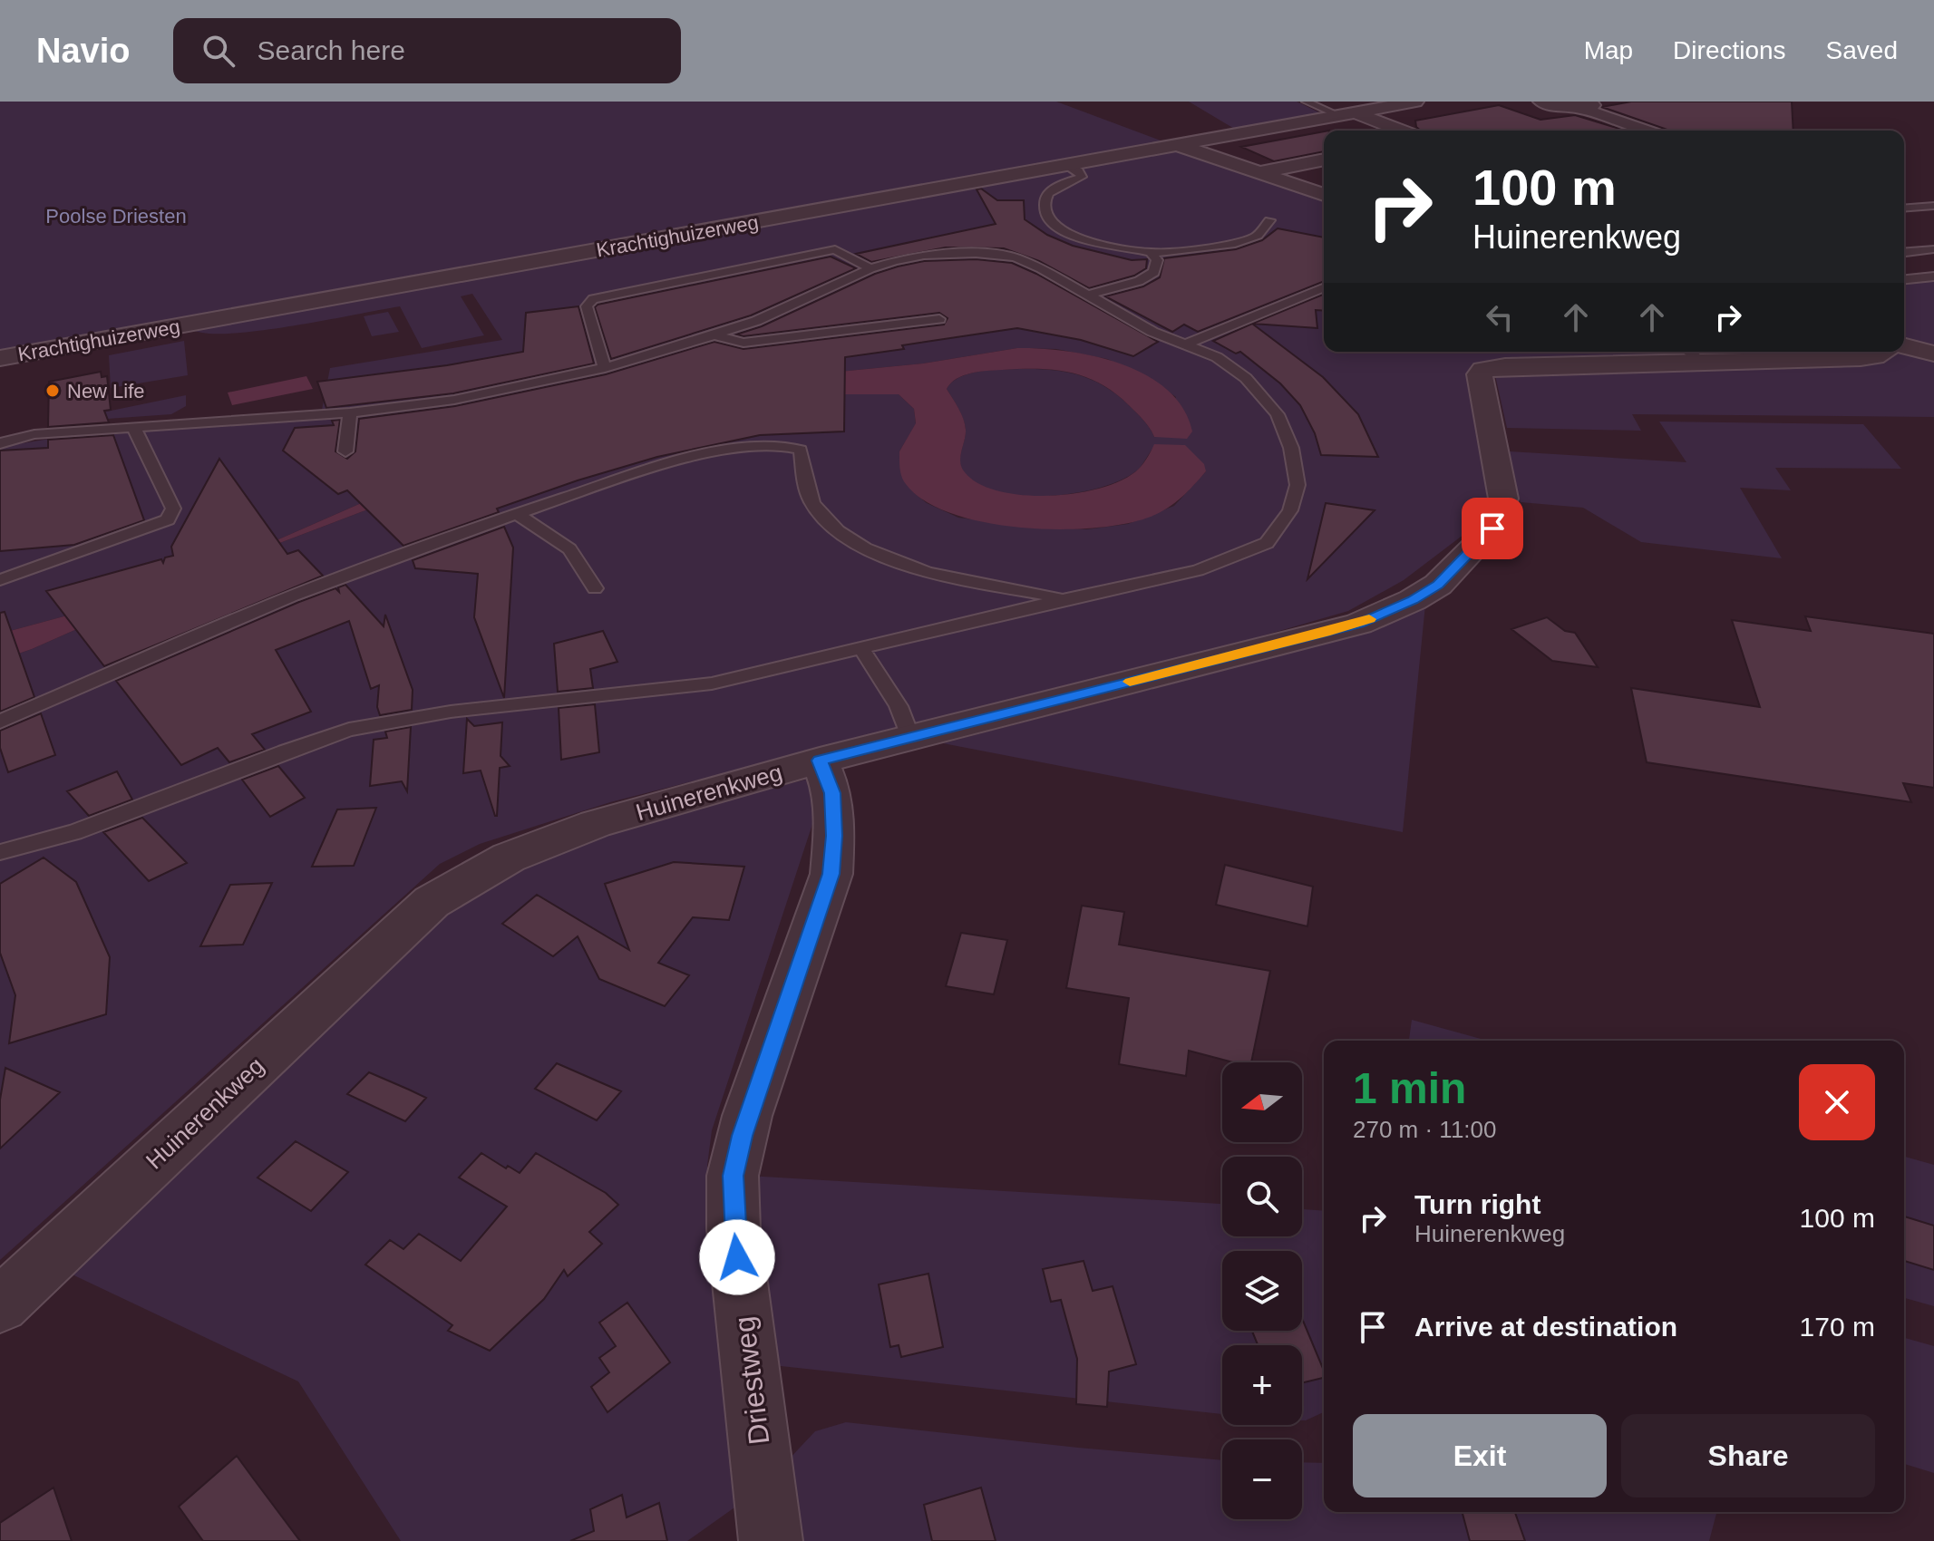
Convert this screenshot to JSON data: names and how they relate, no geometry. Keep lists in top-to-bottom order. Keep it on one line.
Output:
{"streets":{"street":["Krachtighuizerweg","Huinerenkweg","Driestweg"]},"crossings":[["Huinerenkweg","Driestweg"]],"parks":["Poolse Driesten"],"places":["New Life"],"north":"left","page":{"header":"Navio","search":"Search here","nav":["Map","Directions","Saved"],"turn":["100 m","Huinerenkweg"],"heading":["1 min","270 m · 11:00"],"map_buttons":["+","−"],"list":[{"name":"Turn right","note":"Huinerenkweg","value":"100 m"},{"name":"Arrive at destination","value":"170 m"}],"buttons":["Exit","Share"]}}
